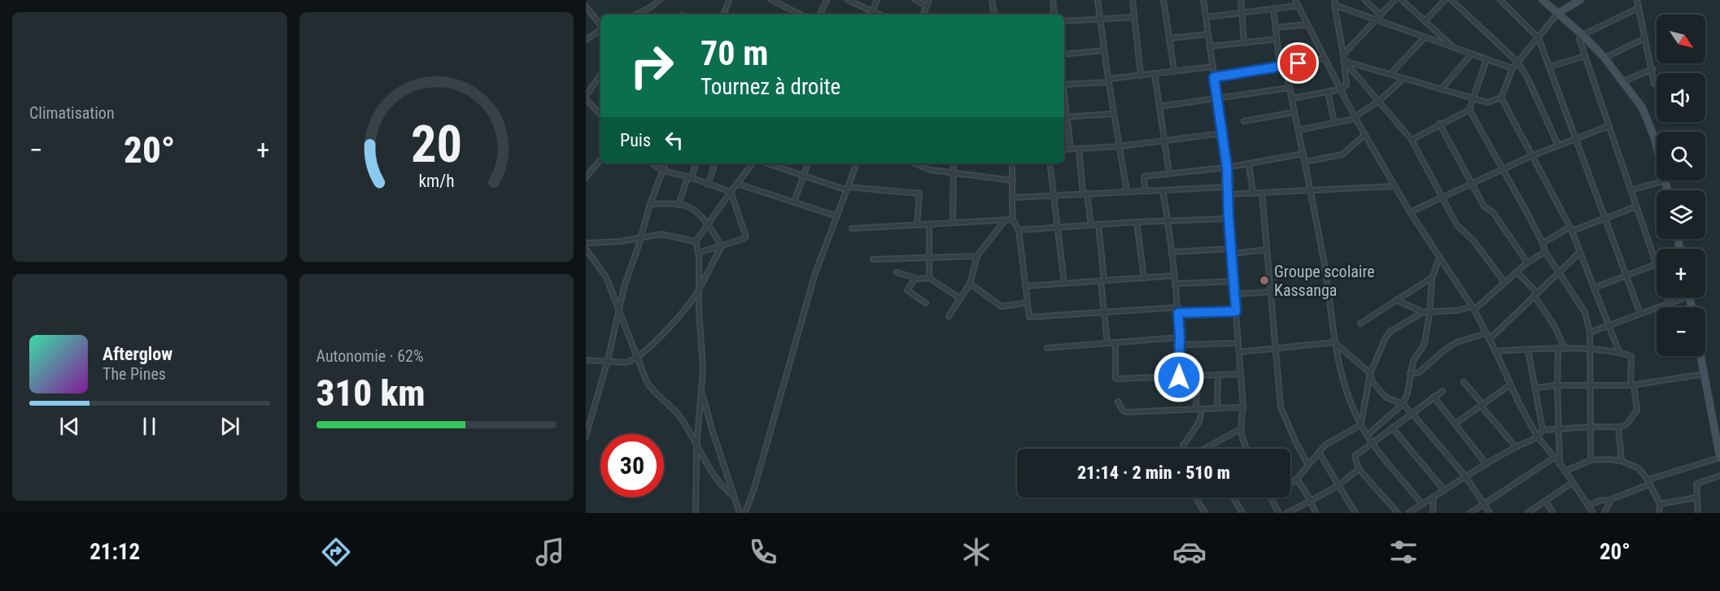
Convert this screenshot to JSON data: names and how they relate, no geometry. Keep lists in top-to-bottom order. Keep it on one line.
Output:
{"places":["Groupe scolaire Kassanga"],"north":"bottom right","page":{"tile":["Climatisation",["Autonomie · 62%","310 km"]],"map_buttons":["+","−"],"turn":["70 m","Tournez à droite"],"then":"Puis","heat":["−","20°","+"],"song":["Afterglow","The Pines"],"limit":"30","trip":"21:14 · 2 min · 510 m","tabs":["21:12","20°"],"gauge":["20","km/h"]}}
